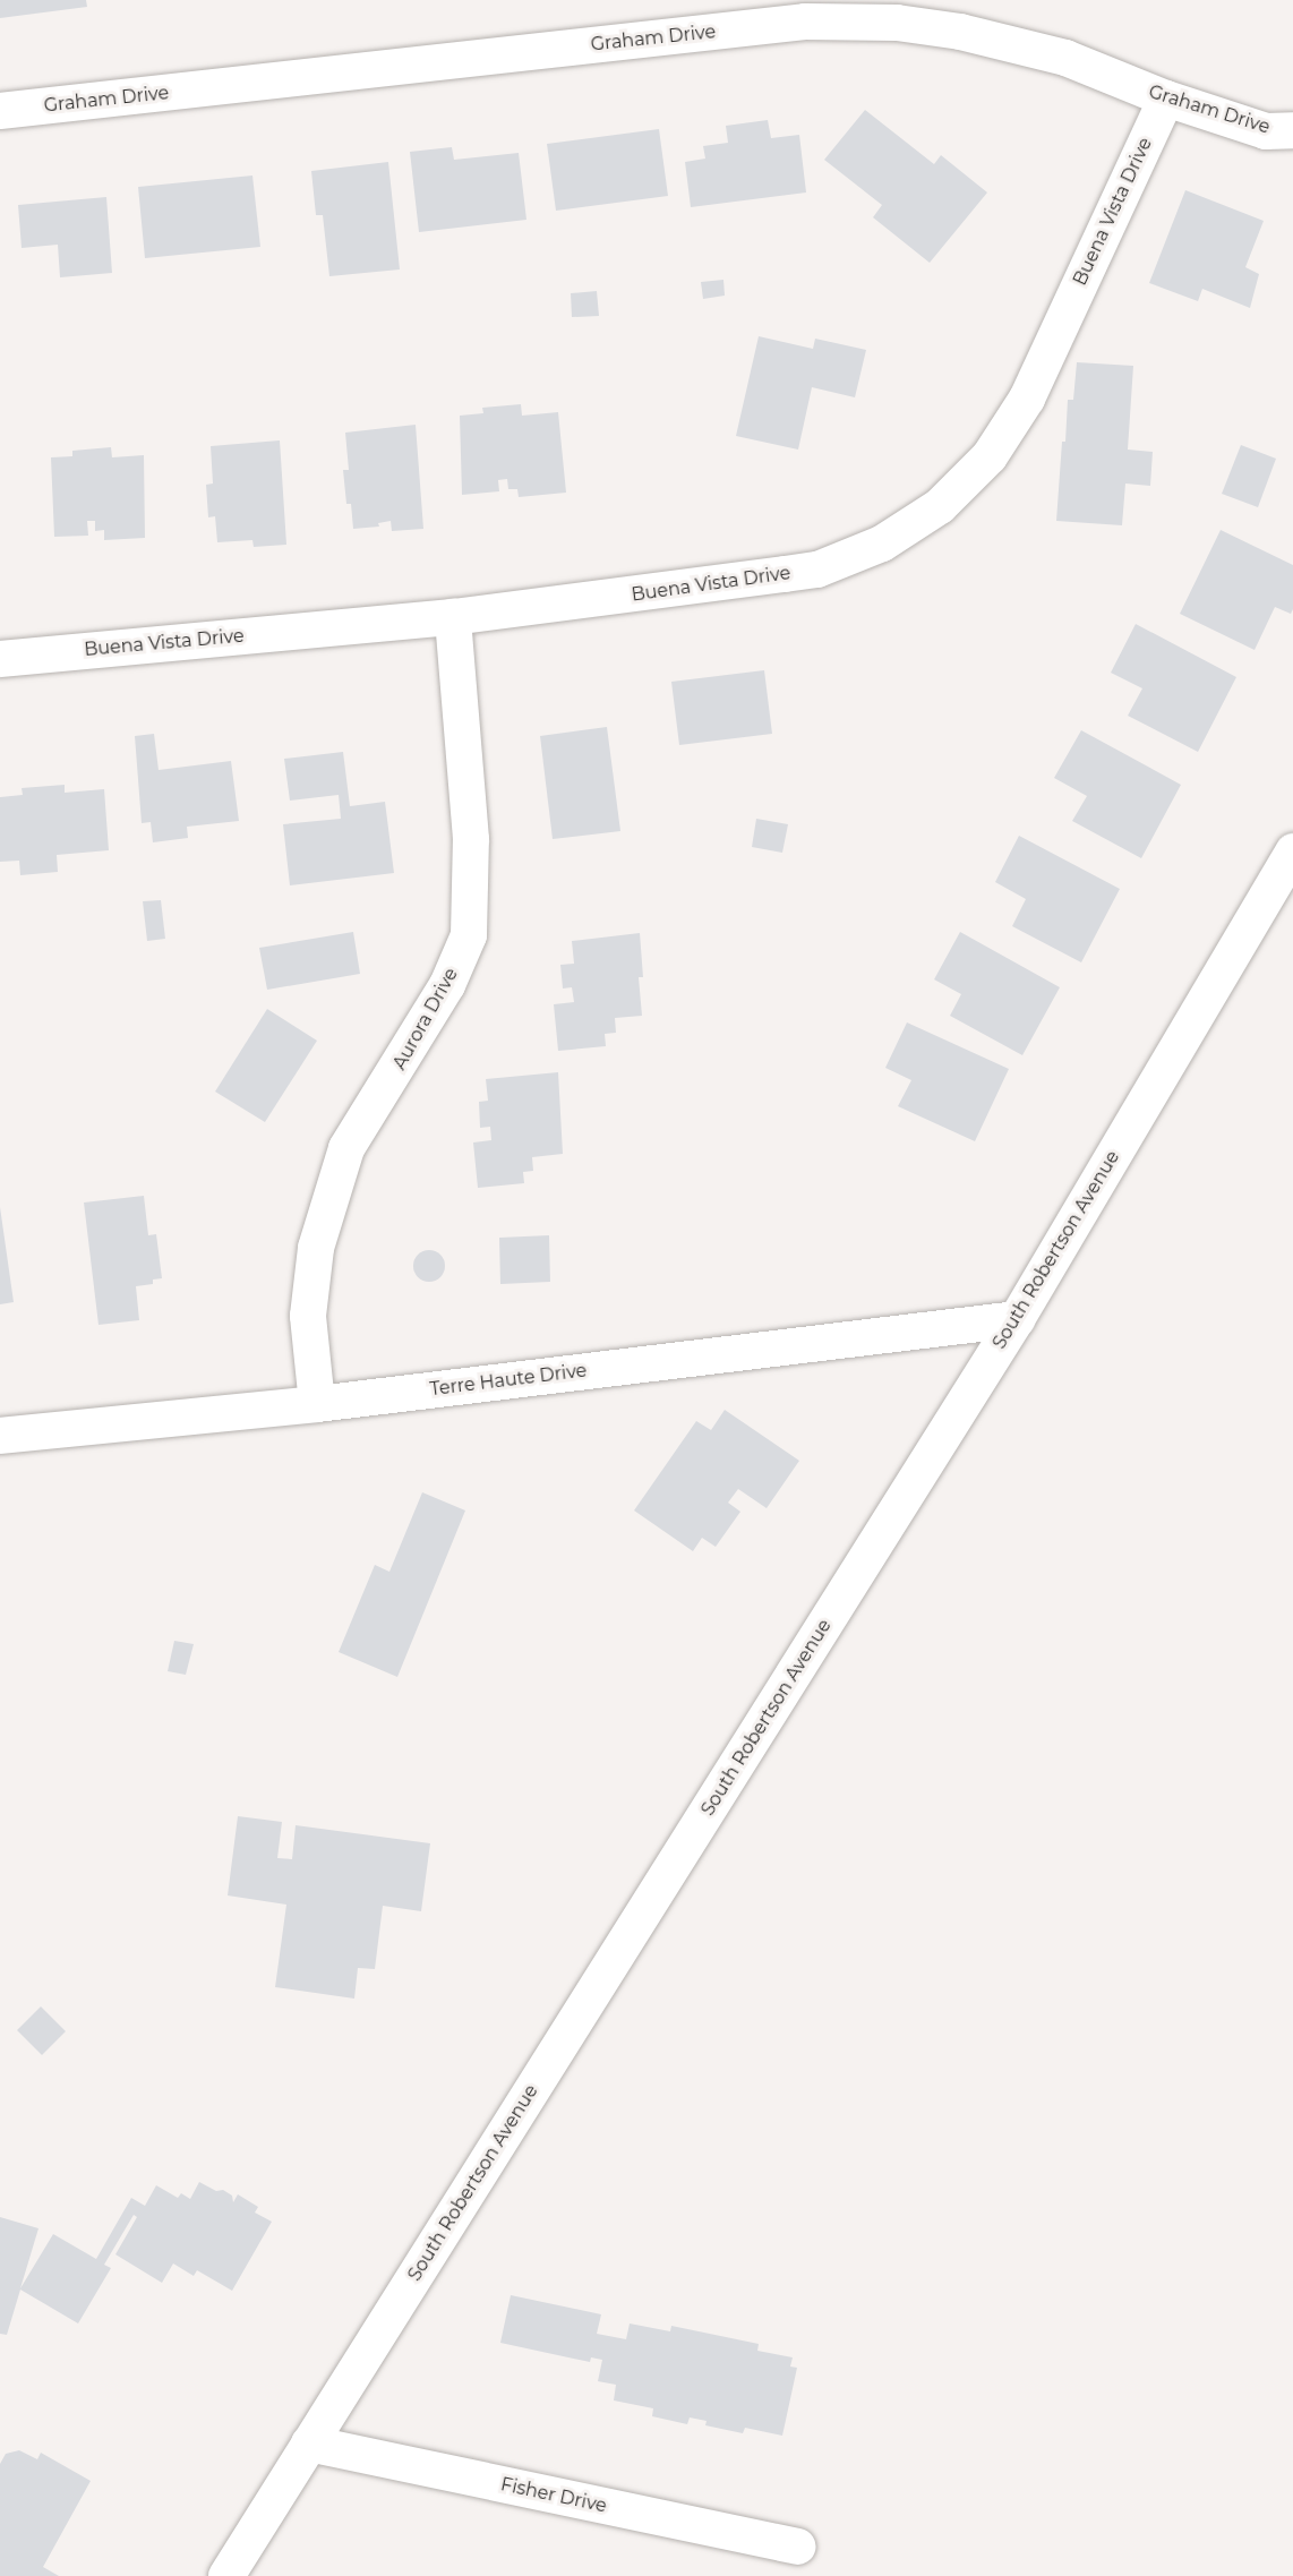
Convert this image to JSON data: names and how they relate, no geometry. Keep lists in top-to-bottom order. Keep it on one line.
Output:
{"streets":{"street":["Graham Drive","Buena Vista Drive","Aurora Drive","South Robertson Avenue","Terre Haute Drive","Fisher Drive"]},"crossings":[["Graham Drive","Buena Vista Drive"],["Buena Vista Drive","Aurora Drive"],["Aurora Drive","Terre Haute Drive"],["South Robertson Avenue","Terre Haute Drive"],["South Robertson Avenue","Fisher Drive"]]}
